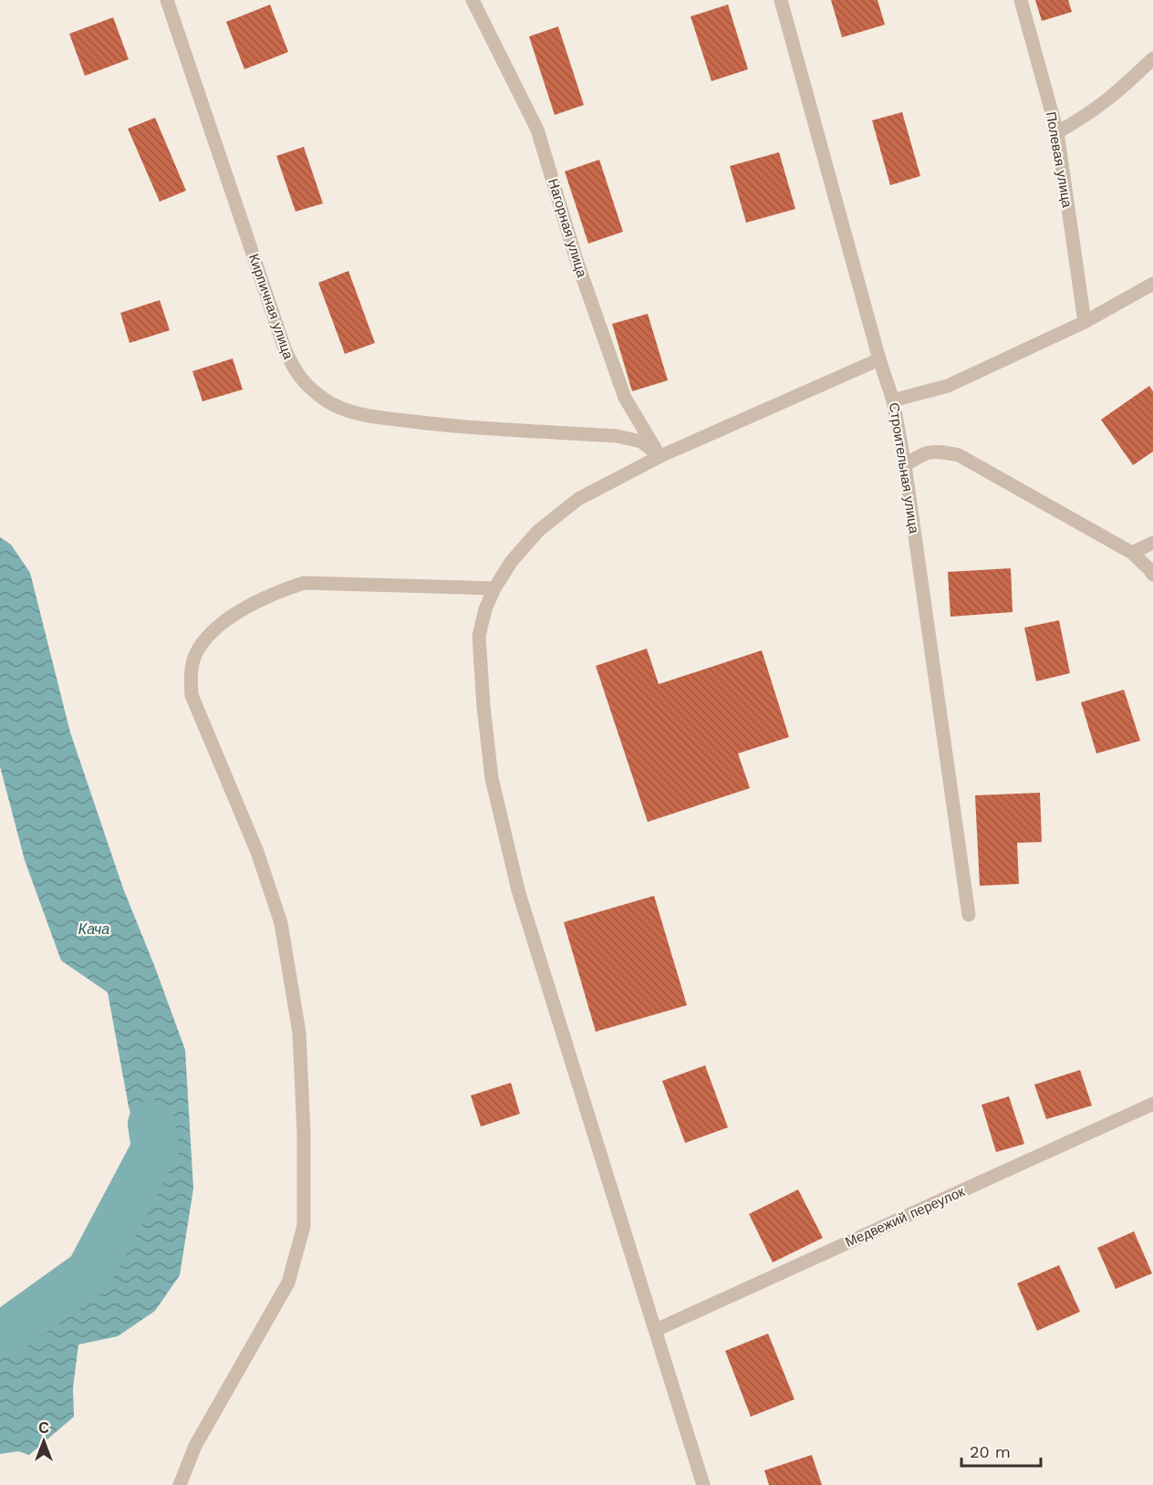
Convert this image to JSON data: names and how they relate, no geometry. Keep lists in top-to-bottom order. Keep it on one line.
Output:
{"streets":{"street":["Полевая улица","Нагорная улица","Кирпичная улица","Строительная улица","Медвежий переулок"]},"crossings":[["Нагорная улица","Кирпичная улица"]],"water":["Кача"],"scale_bar":"20 m","north":"top"}
